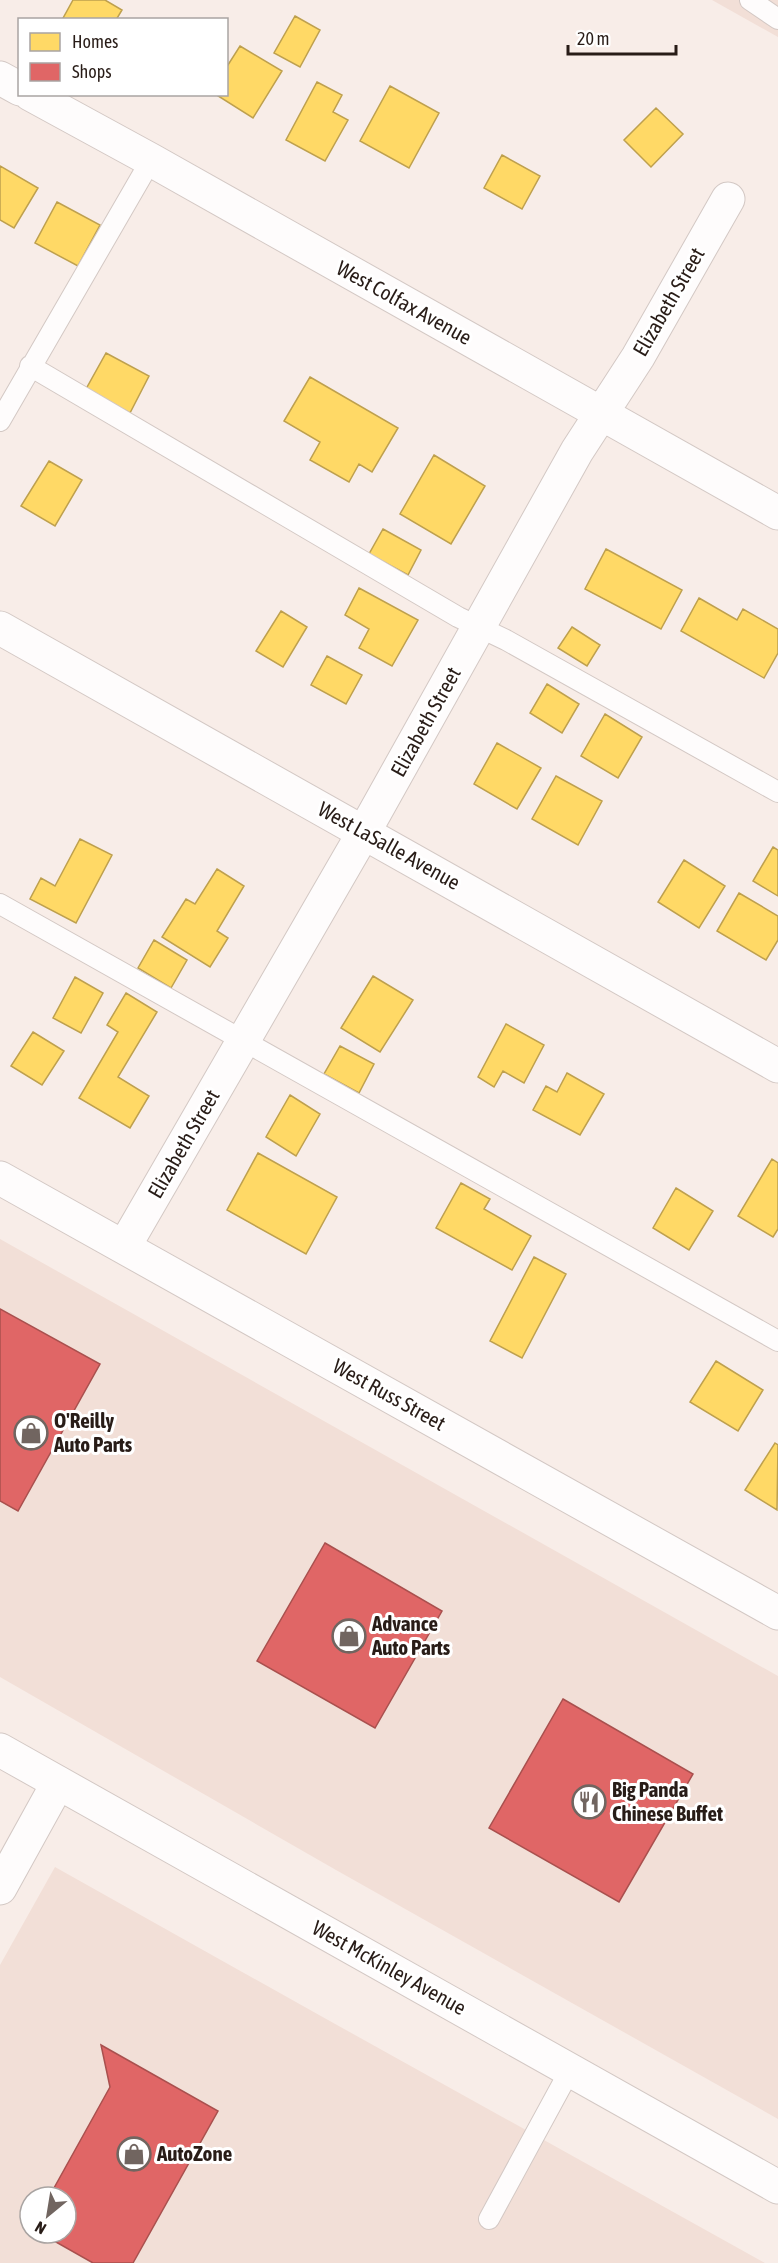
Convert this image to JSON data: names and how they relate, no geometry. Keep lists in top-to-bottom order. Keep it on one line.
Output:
{"streets":{"street":["Elizabeth Street","West Colfax Avenue","West LaSalle Avenue","West Russ Street","West McKinley Avenue"]},"crossings":[["Elizabeth Street","West Colfax Avenue"],["Elizabeth Street","West LaSalle Avenue"],["Elizabeth Street","West Russ Street"]],"places":{"shop":["O'Reilly Auto Parts","Advance Auto Parts","AutoZone"],"restaurant":["Big Panda Chinese Buffet"]},"legend":["Homes","Shops"],"scale_bar":"20 m","north":"bottom left"}
